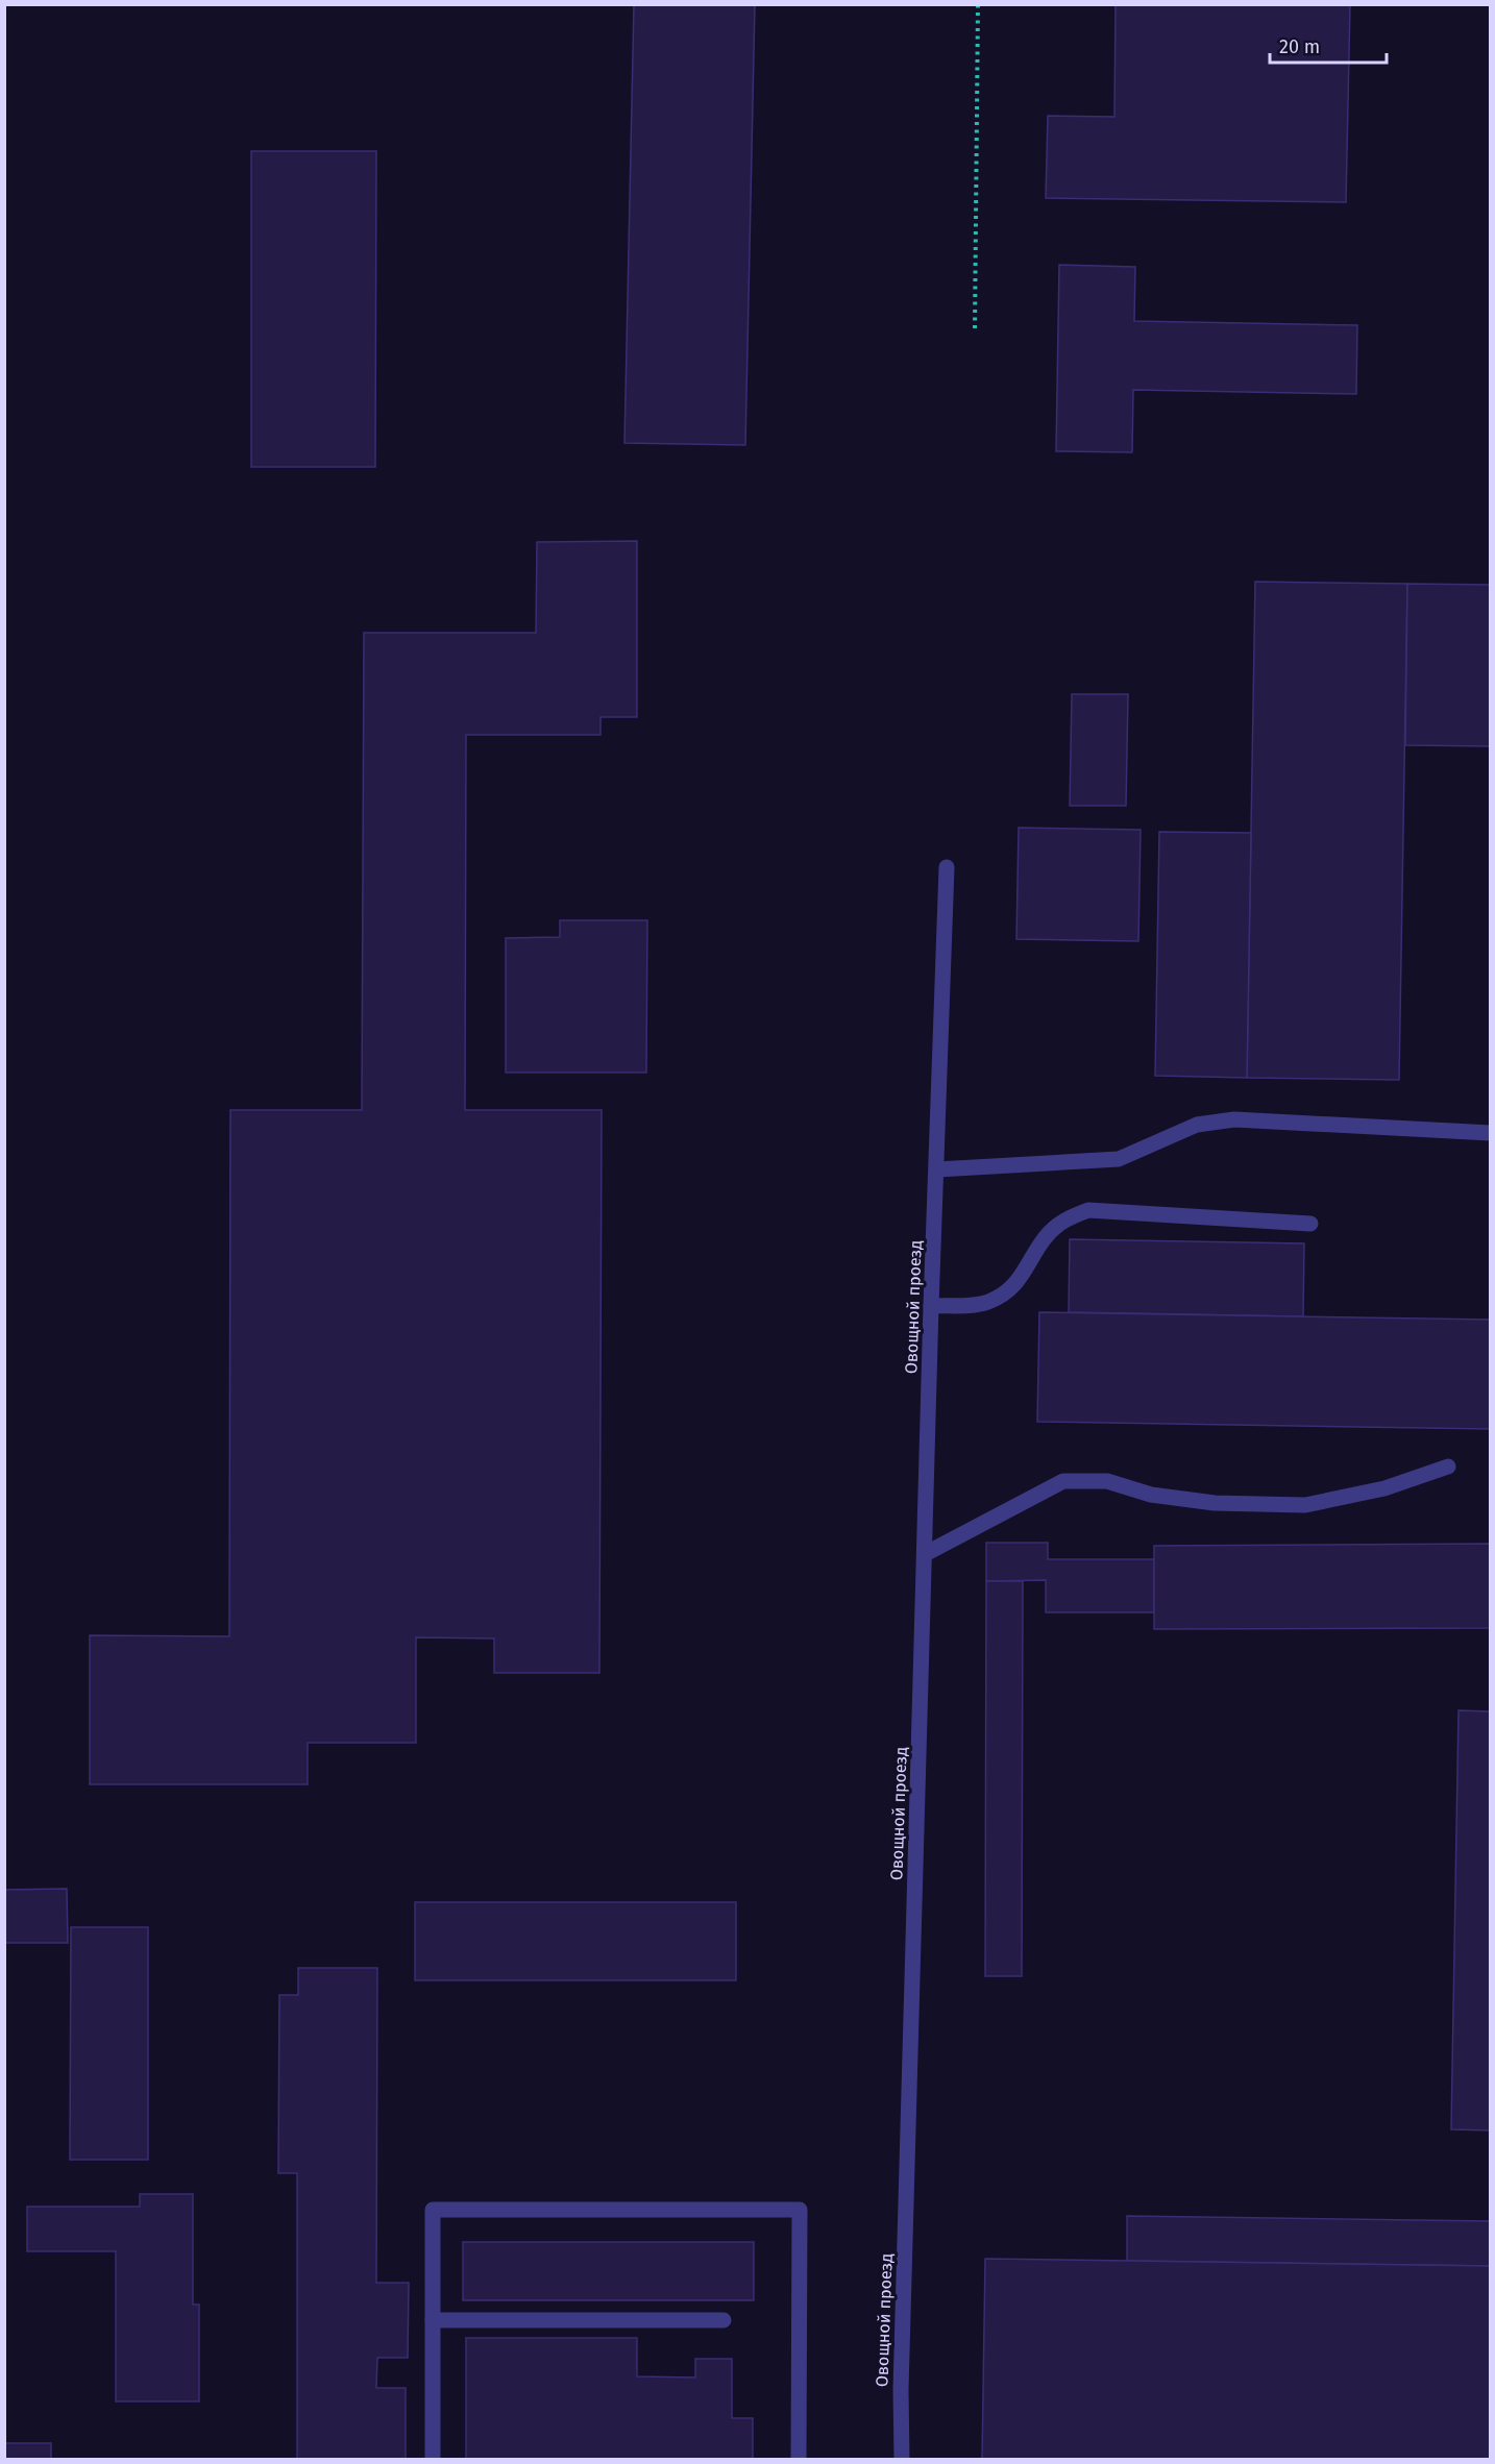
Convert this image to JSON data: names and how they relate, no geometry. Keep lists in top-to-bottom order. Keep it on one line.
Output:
{"streets":{"street":["Овощной проезд"]},"scale_bar":"20 m"}
